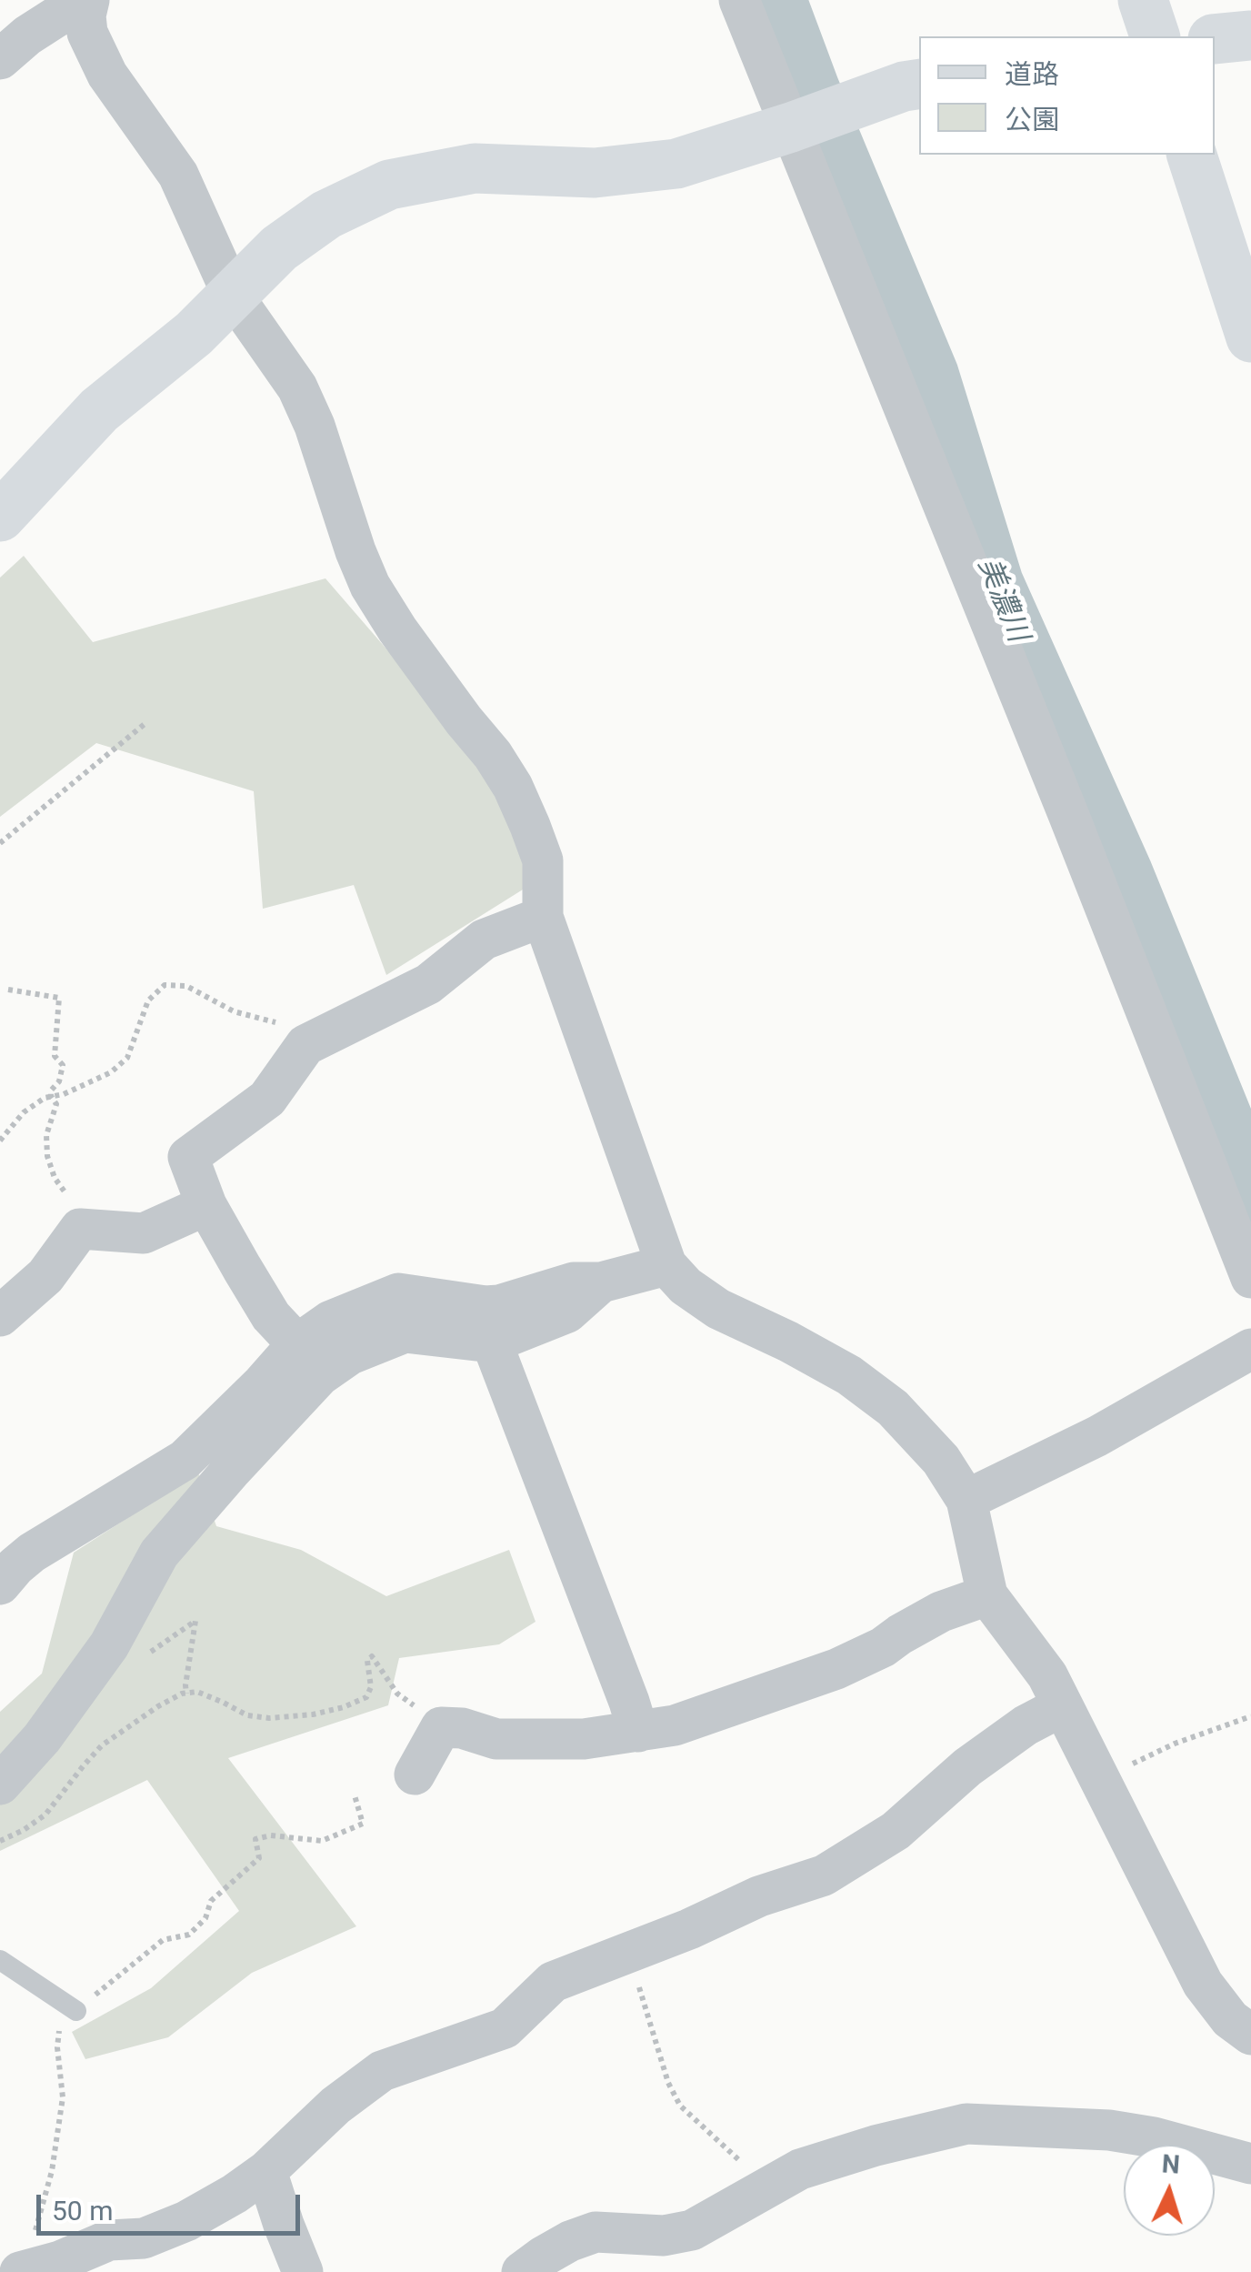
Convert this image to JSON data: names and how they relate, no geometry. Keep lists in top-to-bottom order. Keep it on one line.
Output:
{"water":["美濃川"],"legend":["道路","公園"],"scale_bar":"50 m","north":"top"}
